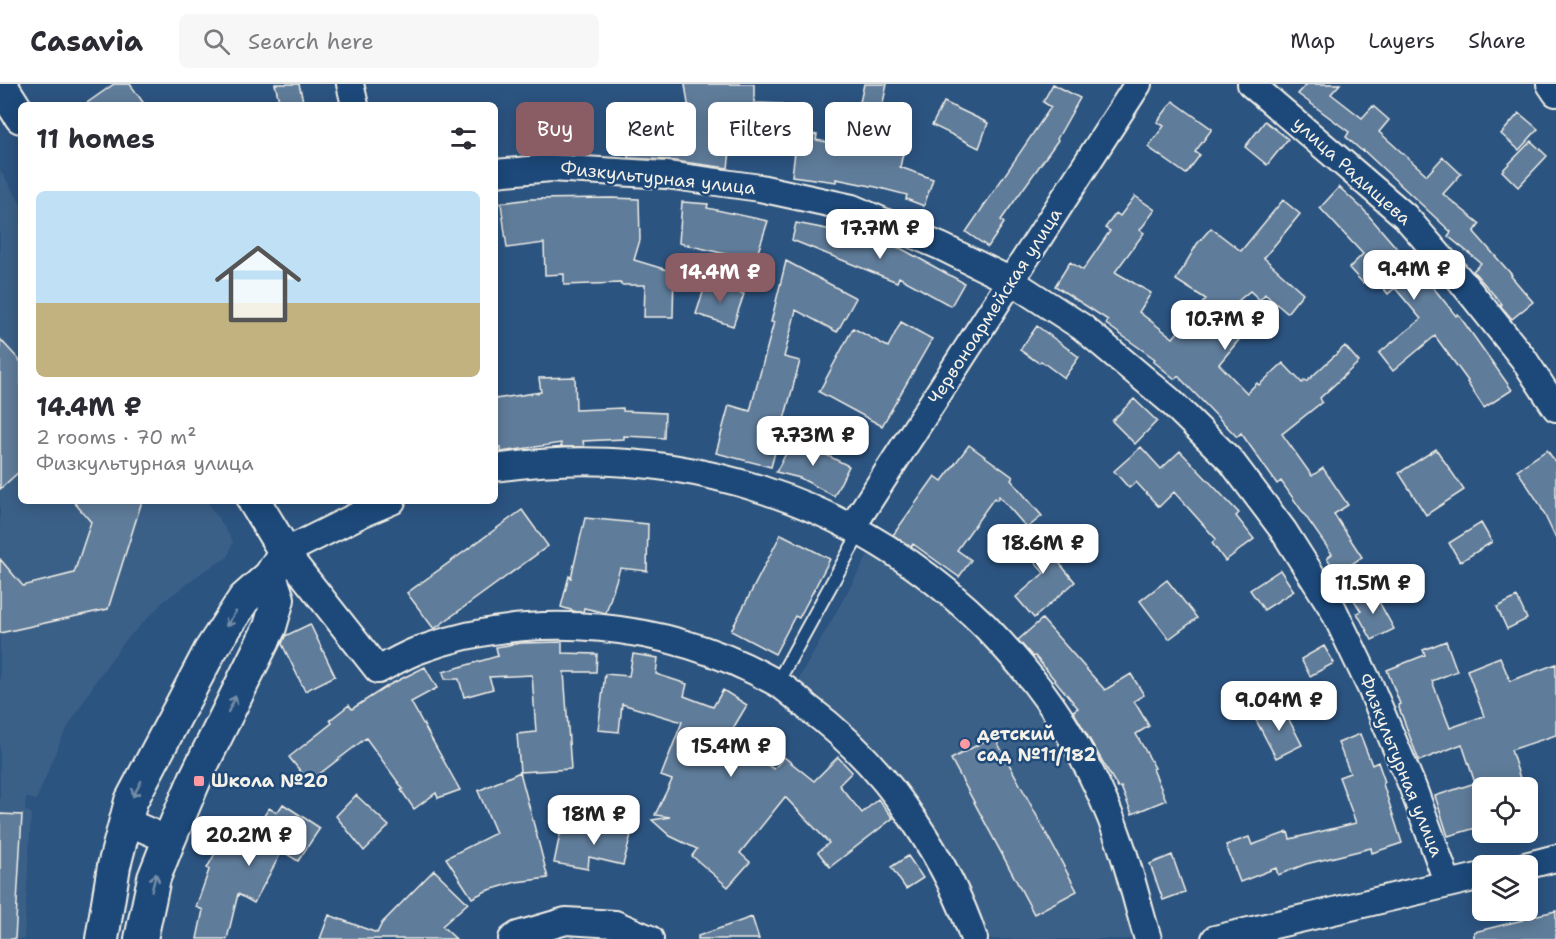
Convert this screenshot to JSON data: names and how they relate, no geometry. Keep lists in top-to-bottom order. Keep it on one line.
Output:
{"streets":{"street":["улица Радищева","Физкультурная улица","Червоноармейская улица"]},"crossings":[["Физкультурная улица","Червоноармейская улица"]],"places":{"other":["детский сад №11/182"],"transit":["Школа №20"]},"page":{"header":"Casavia","search":"Search here","nav":["Map","Layers","Share"],"chip":["Buy","Rent","Filters","New"],"heading":"11 homes","list":[{"name":"14.4M ₽","note":"2 rooms · 70 m² · Физкультурная улица"}],"price":["17.7M ₽","9.4M ₽","14.4M ₽","10.7M ₽","7.73M ₽","18.6M ₽","11.5M ₽","9.04M ₽","15.4M ₽","18M ₽","20.2M ₽"]}}
